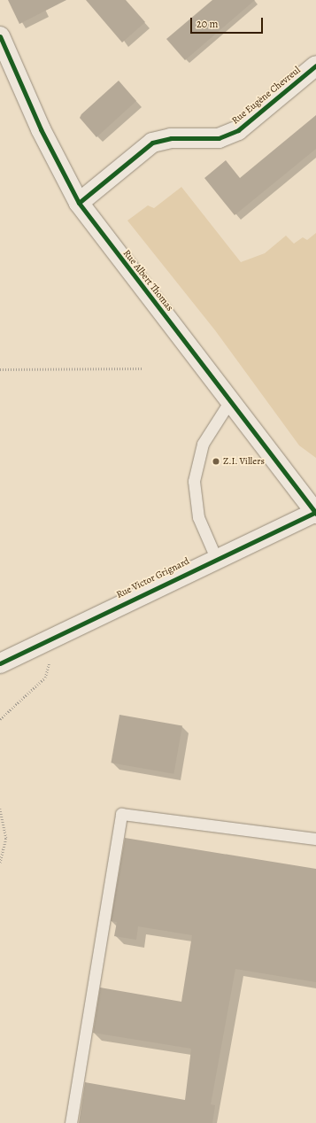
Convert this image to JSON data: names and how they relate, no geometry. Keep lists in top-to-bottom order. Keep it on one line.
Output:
{"streets":{"street":["Rue Eugène Chevreul","Rue Albert Thomas","Rue Victor Grignard"]},"crossings":[["Rue Eugène Chevreul","Rue Albert Thomas"],["Rue Albert Thomas","Rue Victor Grignard"]],"places":["Z.I. Villers"],"scale_bar":"20 m"}
